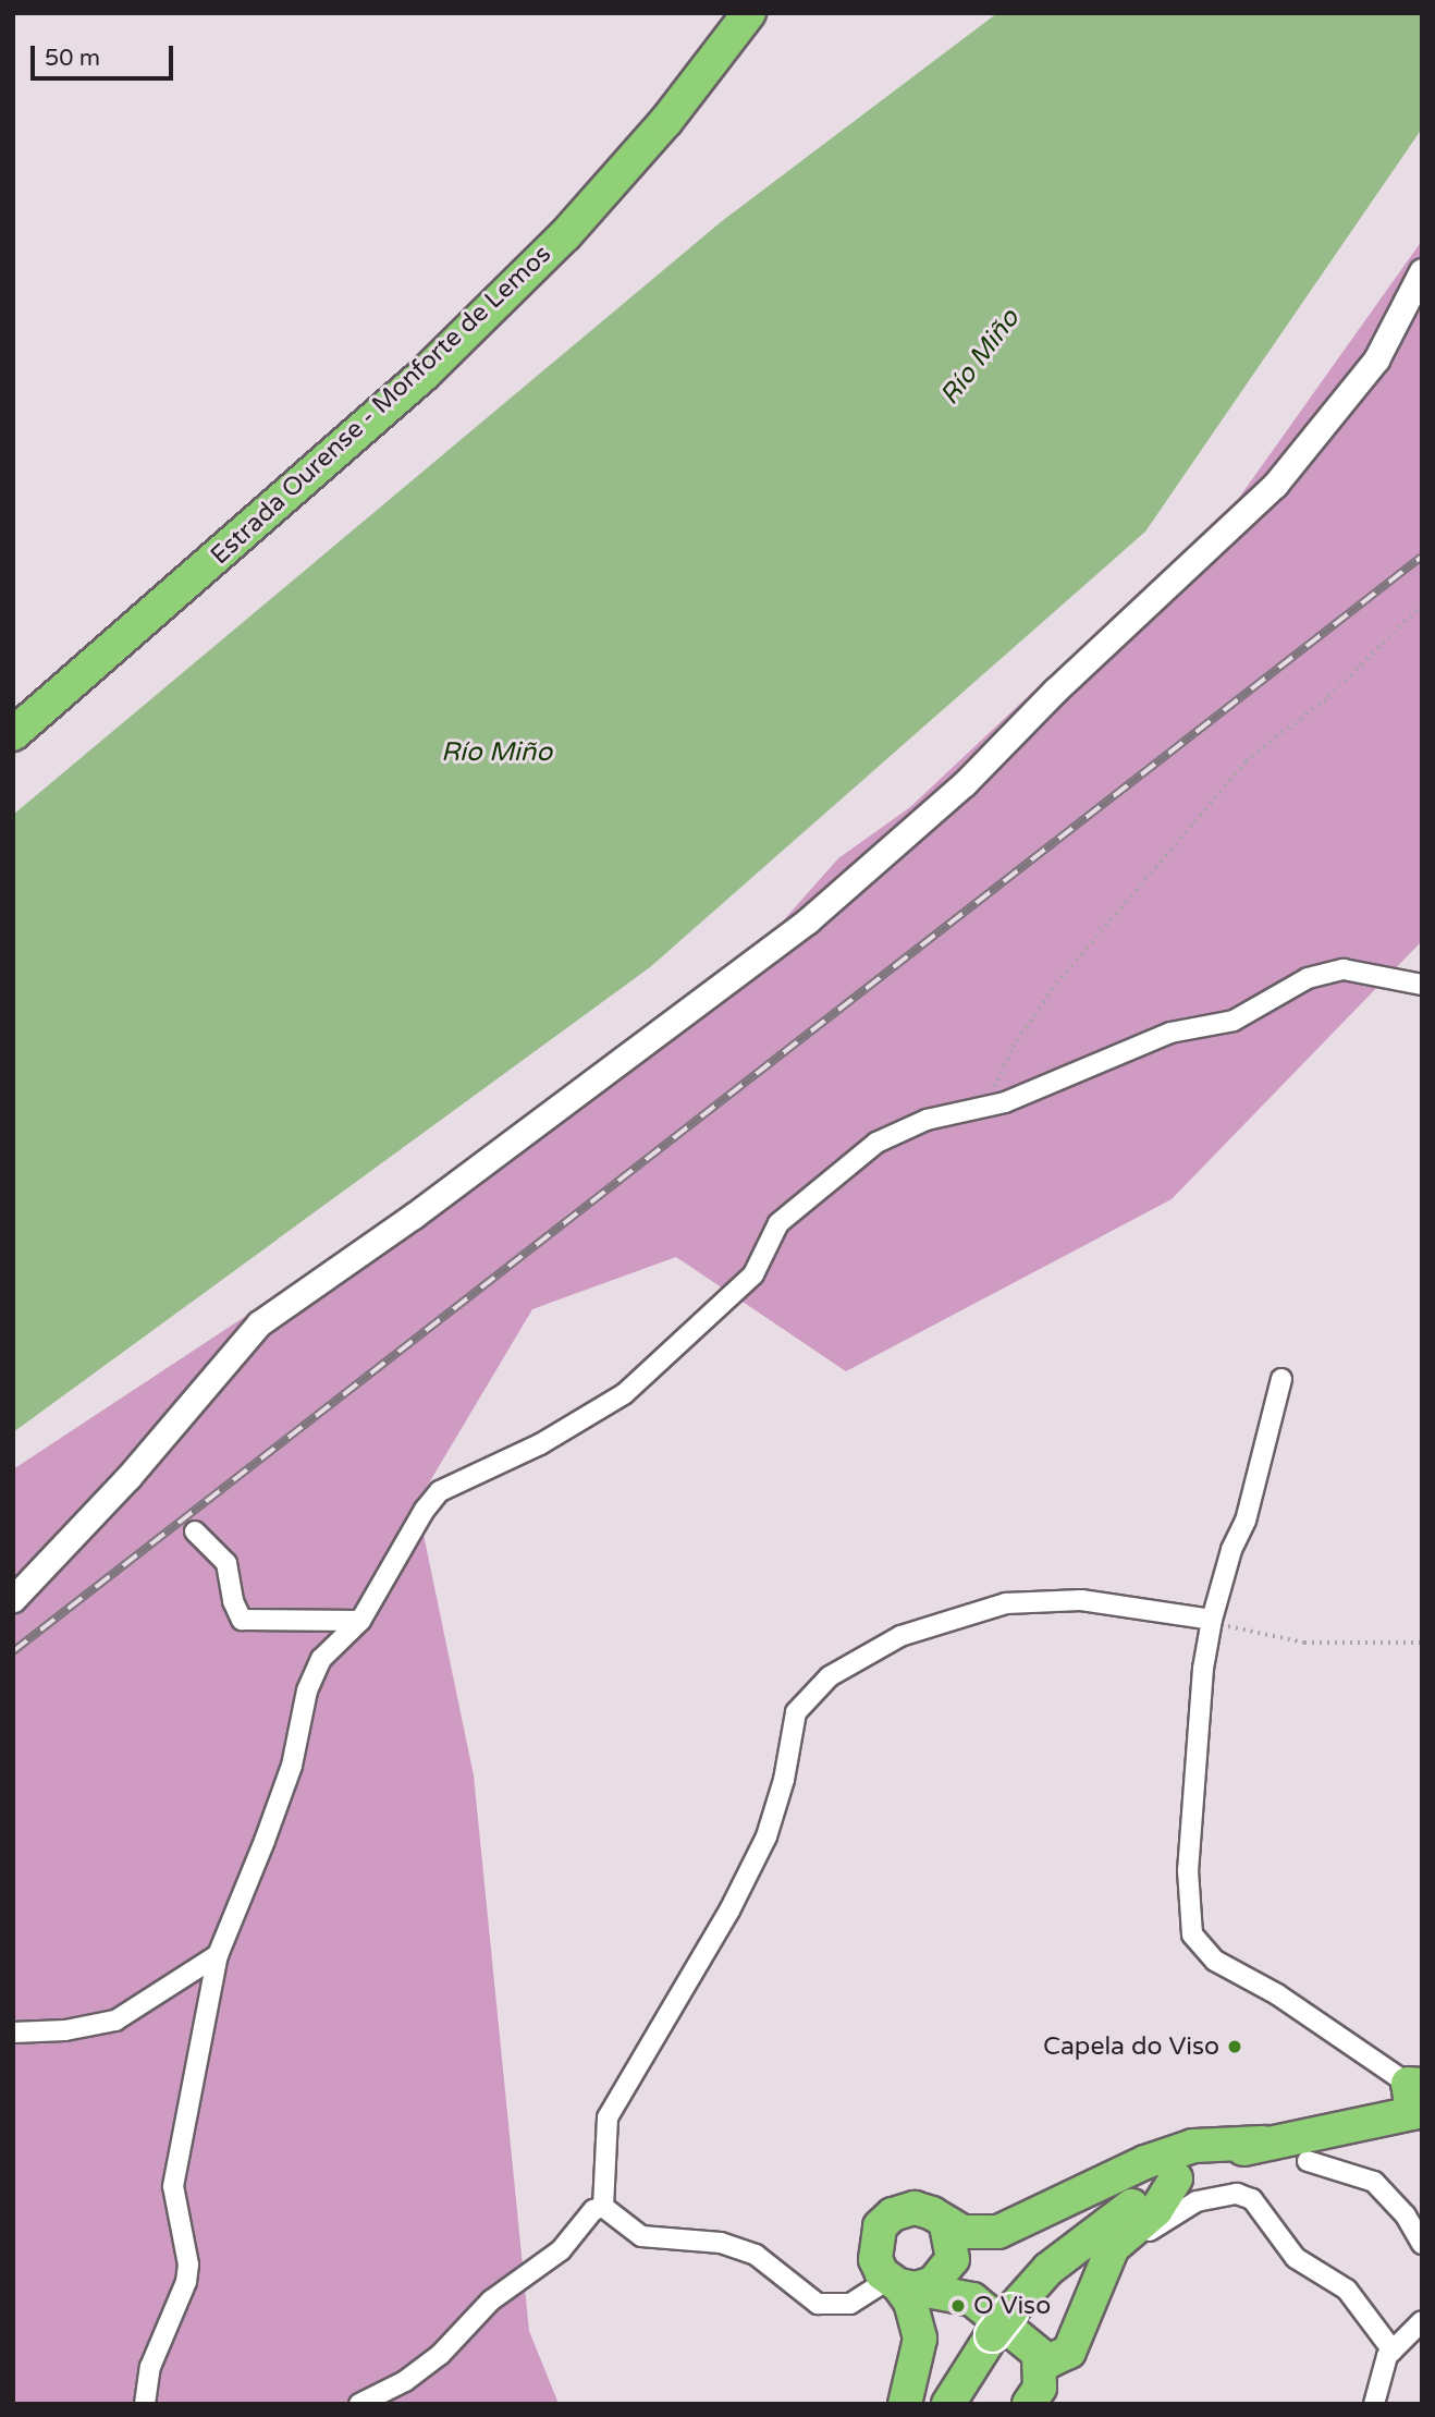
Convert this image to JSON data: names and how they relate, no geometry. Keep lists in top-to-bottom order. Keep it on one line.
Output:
{"streets":{"highway":["Estrada Ourense - Monforte de Lemos"]},"water":["Río Miño"],"places":["Capela do Viso","O Viso"],"scale_bar":"50 m"}
